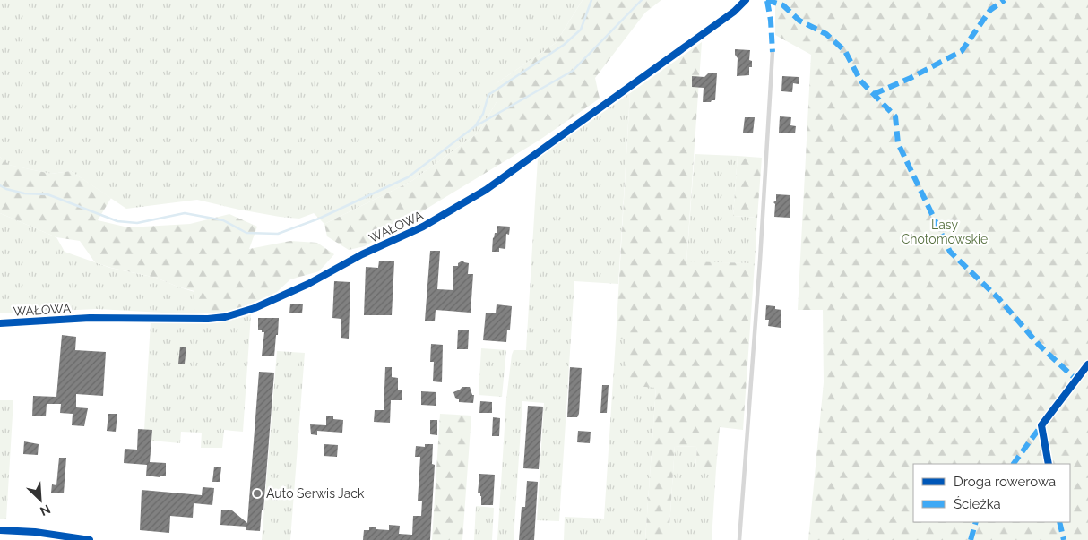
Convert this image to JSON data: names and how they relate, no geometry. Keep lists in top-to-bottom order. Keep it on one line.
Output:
{"streets":{"street":["WAŁOWA"]},"parks":["Lasy Chotomowskie"],"places":["Auto Serwis Jack"],"legend":["Droga rowerowa","Ścieżka"],"north":"bottom right"}
